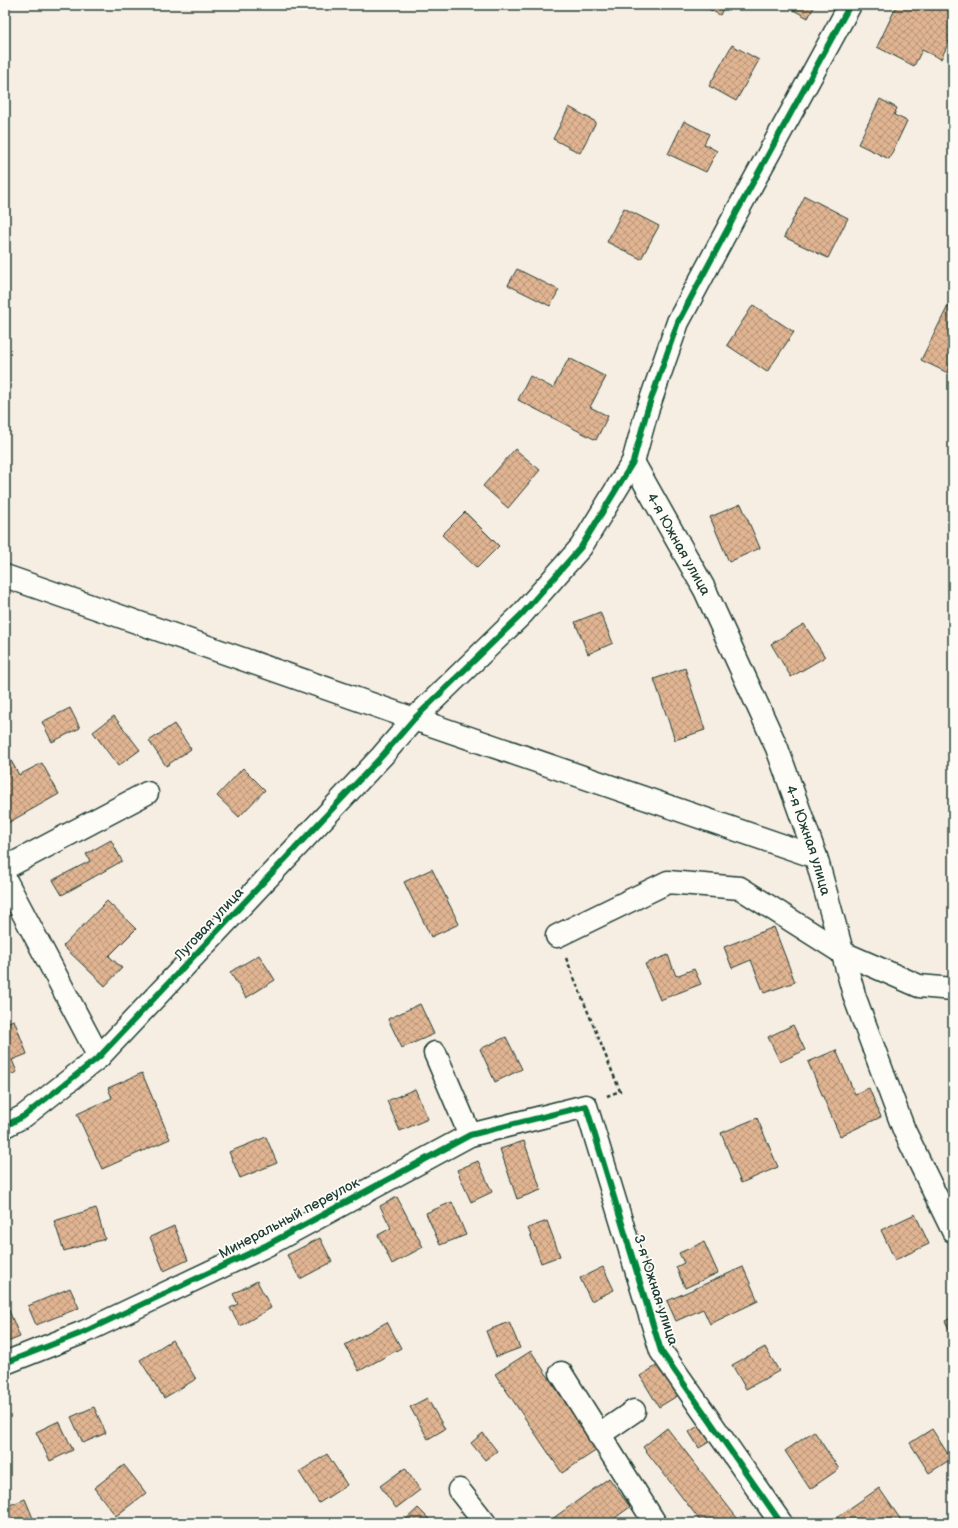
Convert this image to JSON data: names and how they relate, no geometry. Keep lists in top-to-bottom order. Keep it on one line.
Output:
{"streets":{"street":["4-я Южная улица","Луговая улица","Минеральный переулок","3-я Южная улица"]},"crossings":[["4-я Южная улица","Луговая улица"],["Минеральный переулок","3-я Южная улица"]]}
